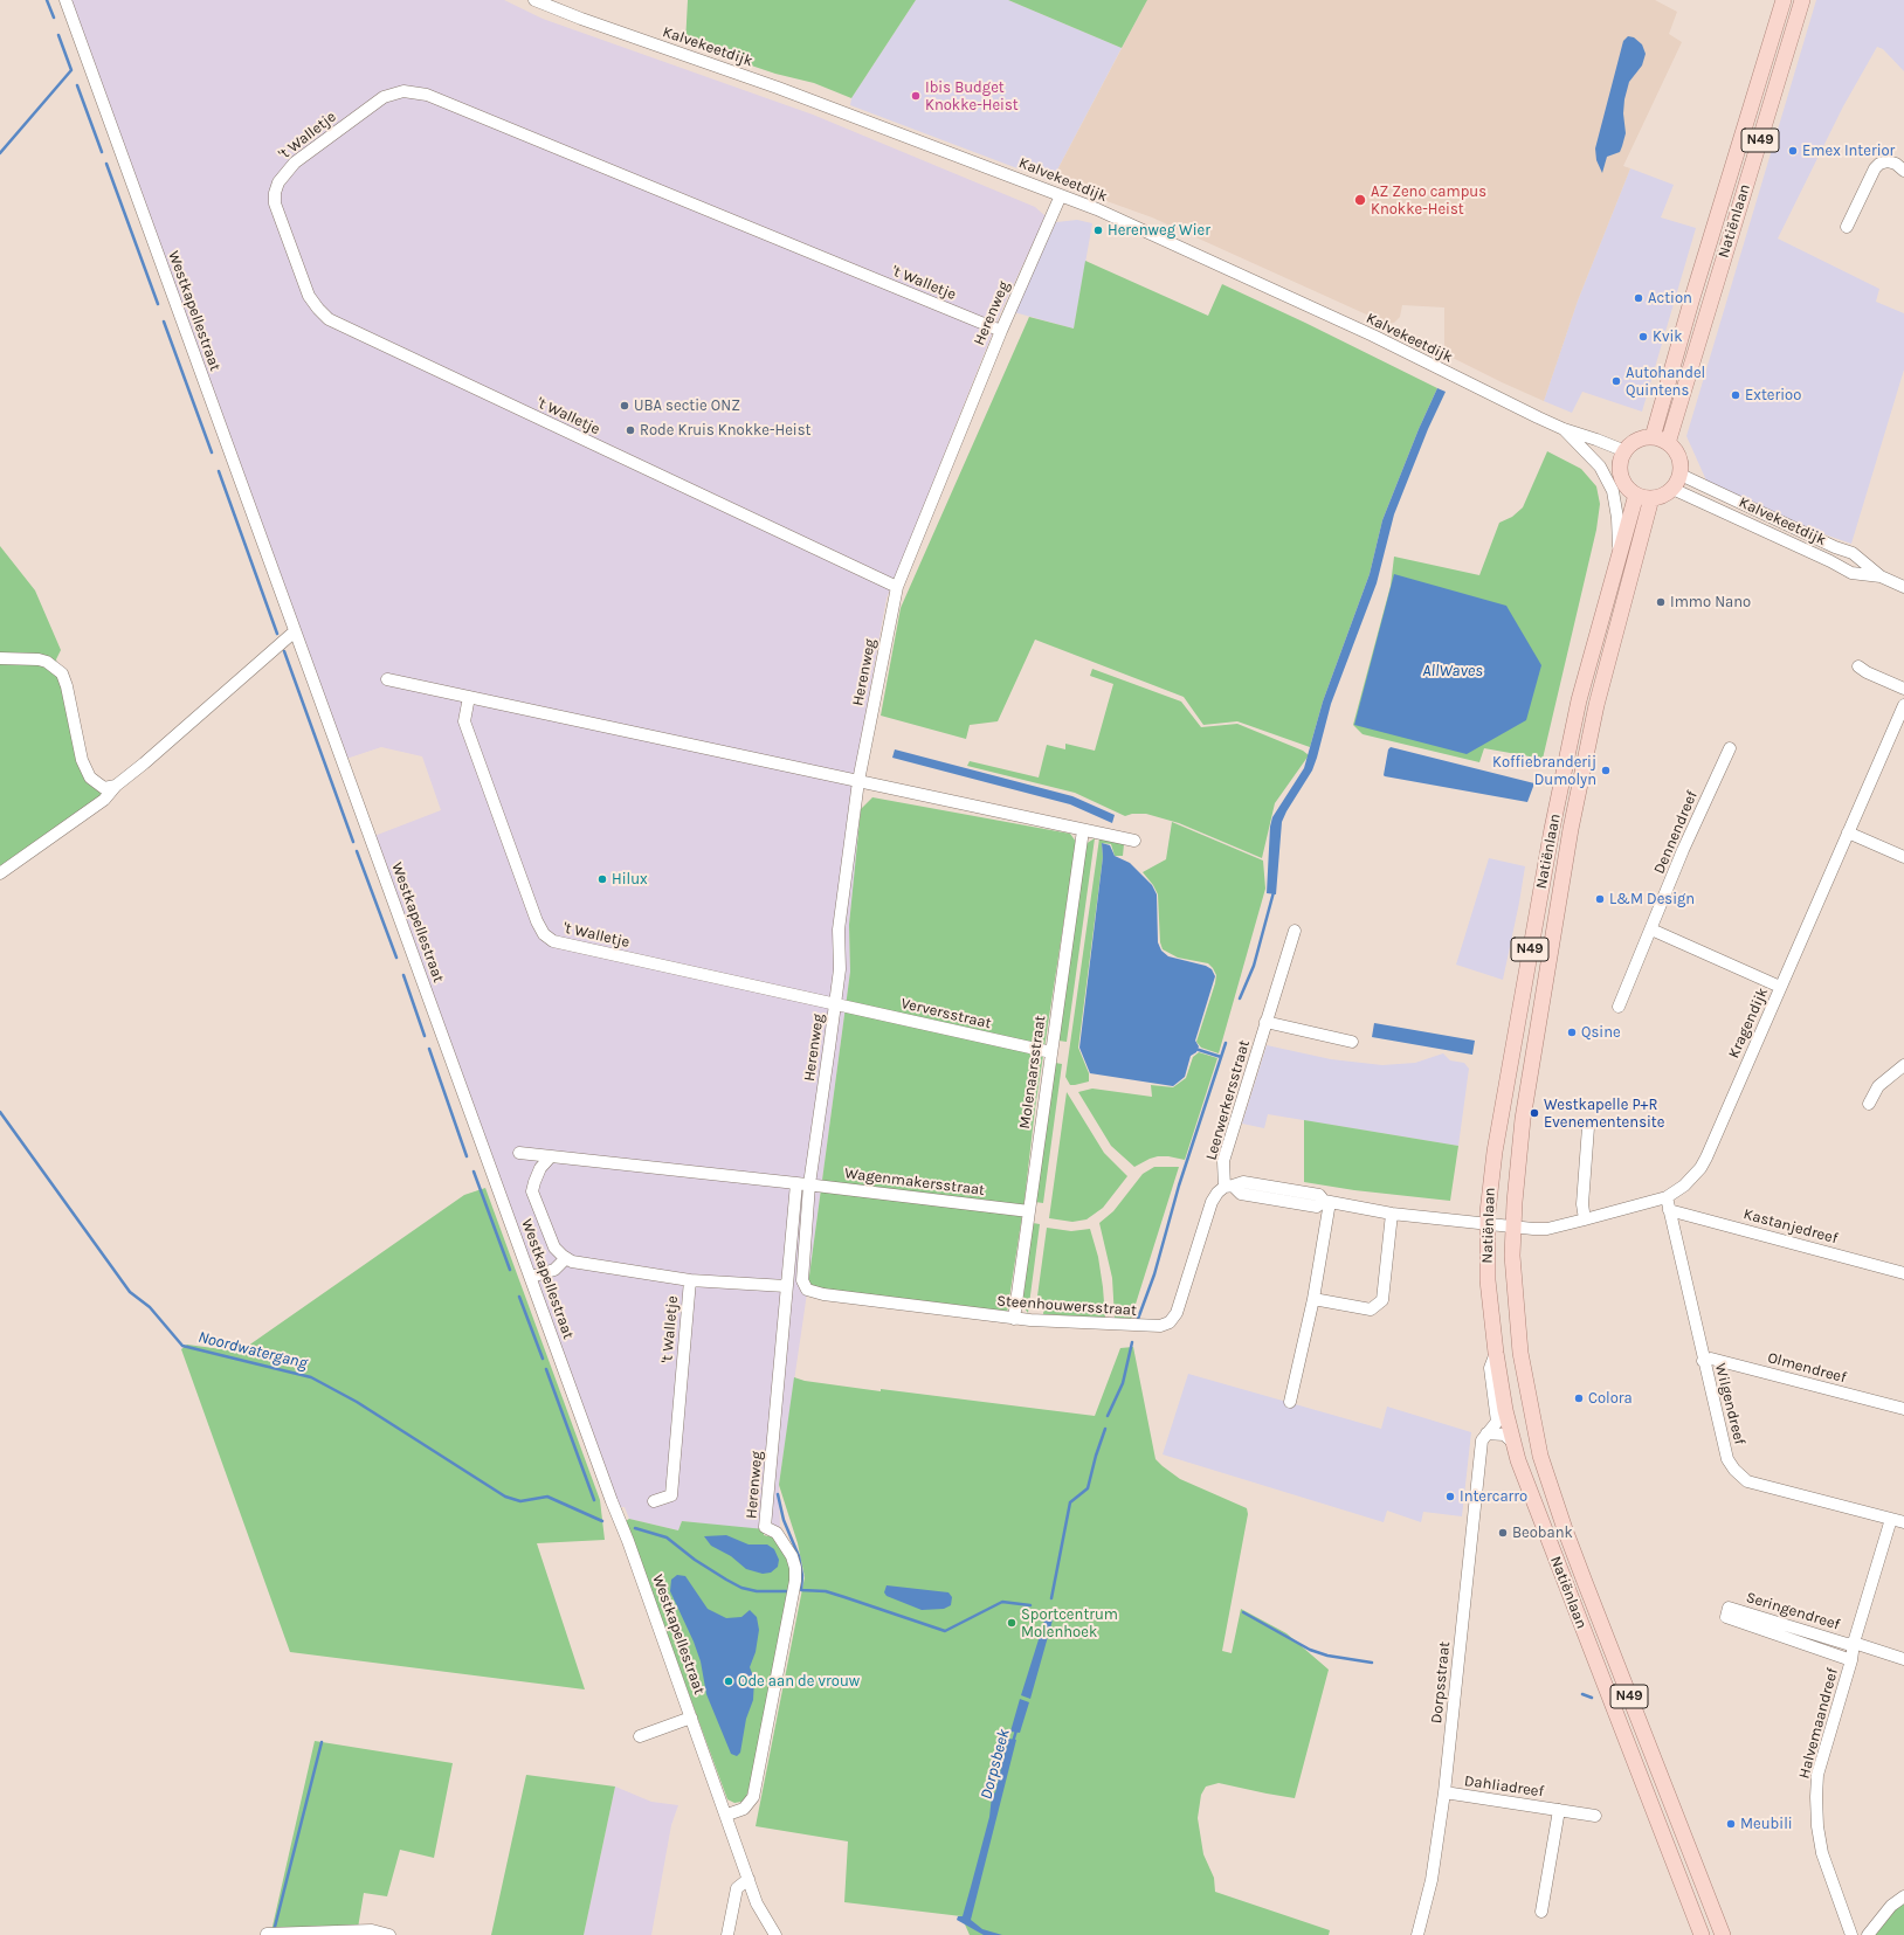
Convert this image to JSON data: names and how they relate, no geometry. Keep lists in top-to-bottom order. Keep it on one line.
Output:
{"streets":{"main road":["N49","Natiënlaan"],"street":["Kalvekeetdijk","'t Walletje","Westkapellestraat","Herenweg","Dennendreef","Verversstraat","Kragendijk","Molenaarsstraat","Leerwerkersstraat","Wagenmakersstraat","Kastanjedreef","Steenhouwersstraat","Olmendreef","Wilgendreef","Seringendreef","Dorpsstraat","Halvemaandreef","Dahliadreef"]},"crossings":[["Kalvekeetdijk","Natiënlaan"],["Kalvekeetdijk","Herenweg"],["'t Walletje","Herenweg"],["'t Walletje","Verversstraat"],["Natiënlaan","Kragendijk"],["Natiënlaan","Dorpsstraat"],["Westkapellestraat","Herenweg"],["Herenweg","Verversstraat"],["Herenweg","Wagenmakersstraat"],["Herenweg","Steenhouwersstraat"],["Verversstraat","Molenaarsstraat"],["Kragendijk","Wilgendreef"],["Molenaarsstraat","Wagenmakersstraat"],["Molenaarsstraat","Steenhouwersstraat"],["Leerwerkersstraat","Steenhouwersstraat"],["Kastanjedreef","Wilgendreef"],["Olmendreef","Wilgendreef"],["Wilgendreef","Halvemaandreef"],["Seringendreef","Halvemaandreef"],["Dorpsstraat","Dahliadreef"]],"water":["AllWaves","Noordwatergang","Dorpsbeek"],"places":["Ibis Budget Knokke-Heist","Emex Interior","AZ Zeno campus Knokke-Heist","Herenweg Wier","Action","Kvik","Autohandel Quintens","Exterioo","UBA sectie ONZ","Rode Kruis Knokke-Heist","Immo Nano","Koffiebranderij Dumolyn","Hilux","L&M Design","Qsine","Westkapelle P+R Evenementensite","Colora","Intercarro","Beobank","Sportcentrum Molenhoek","Ode aan de vrouw","Meubili"]}
